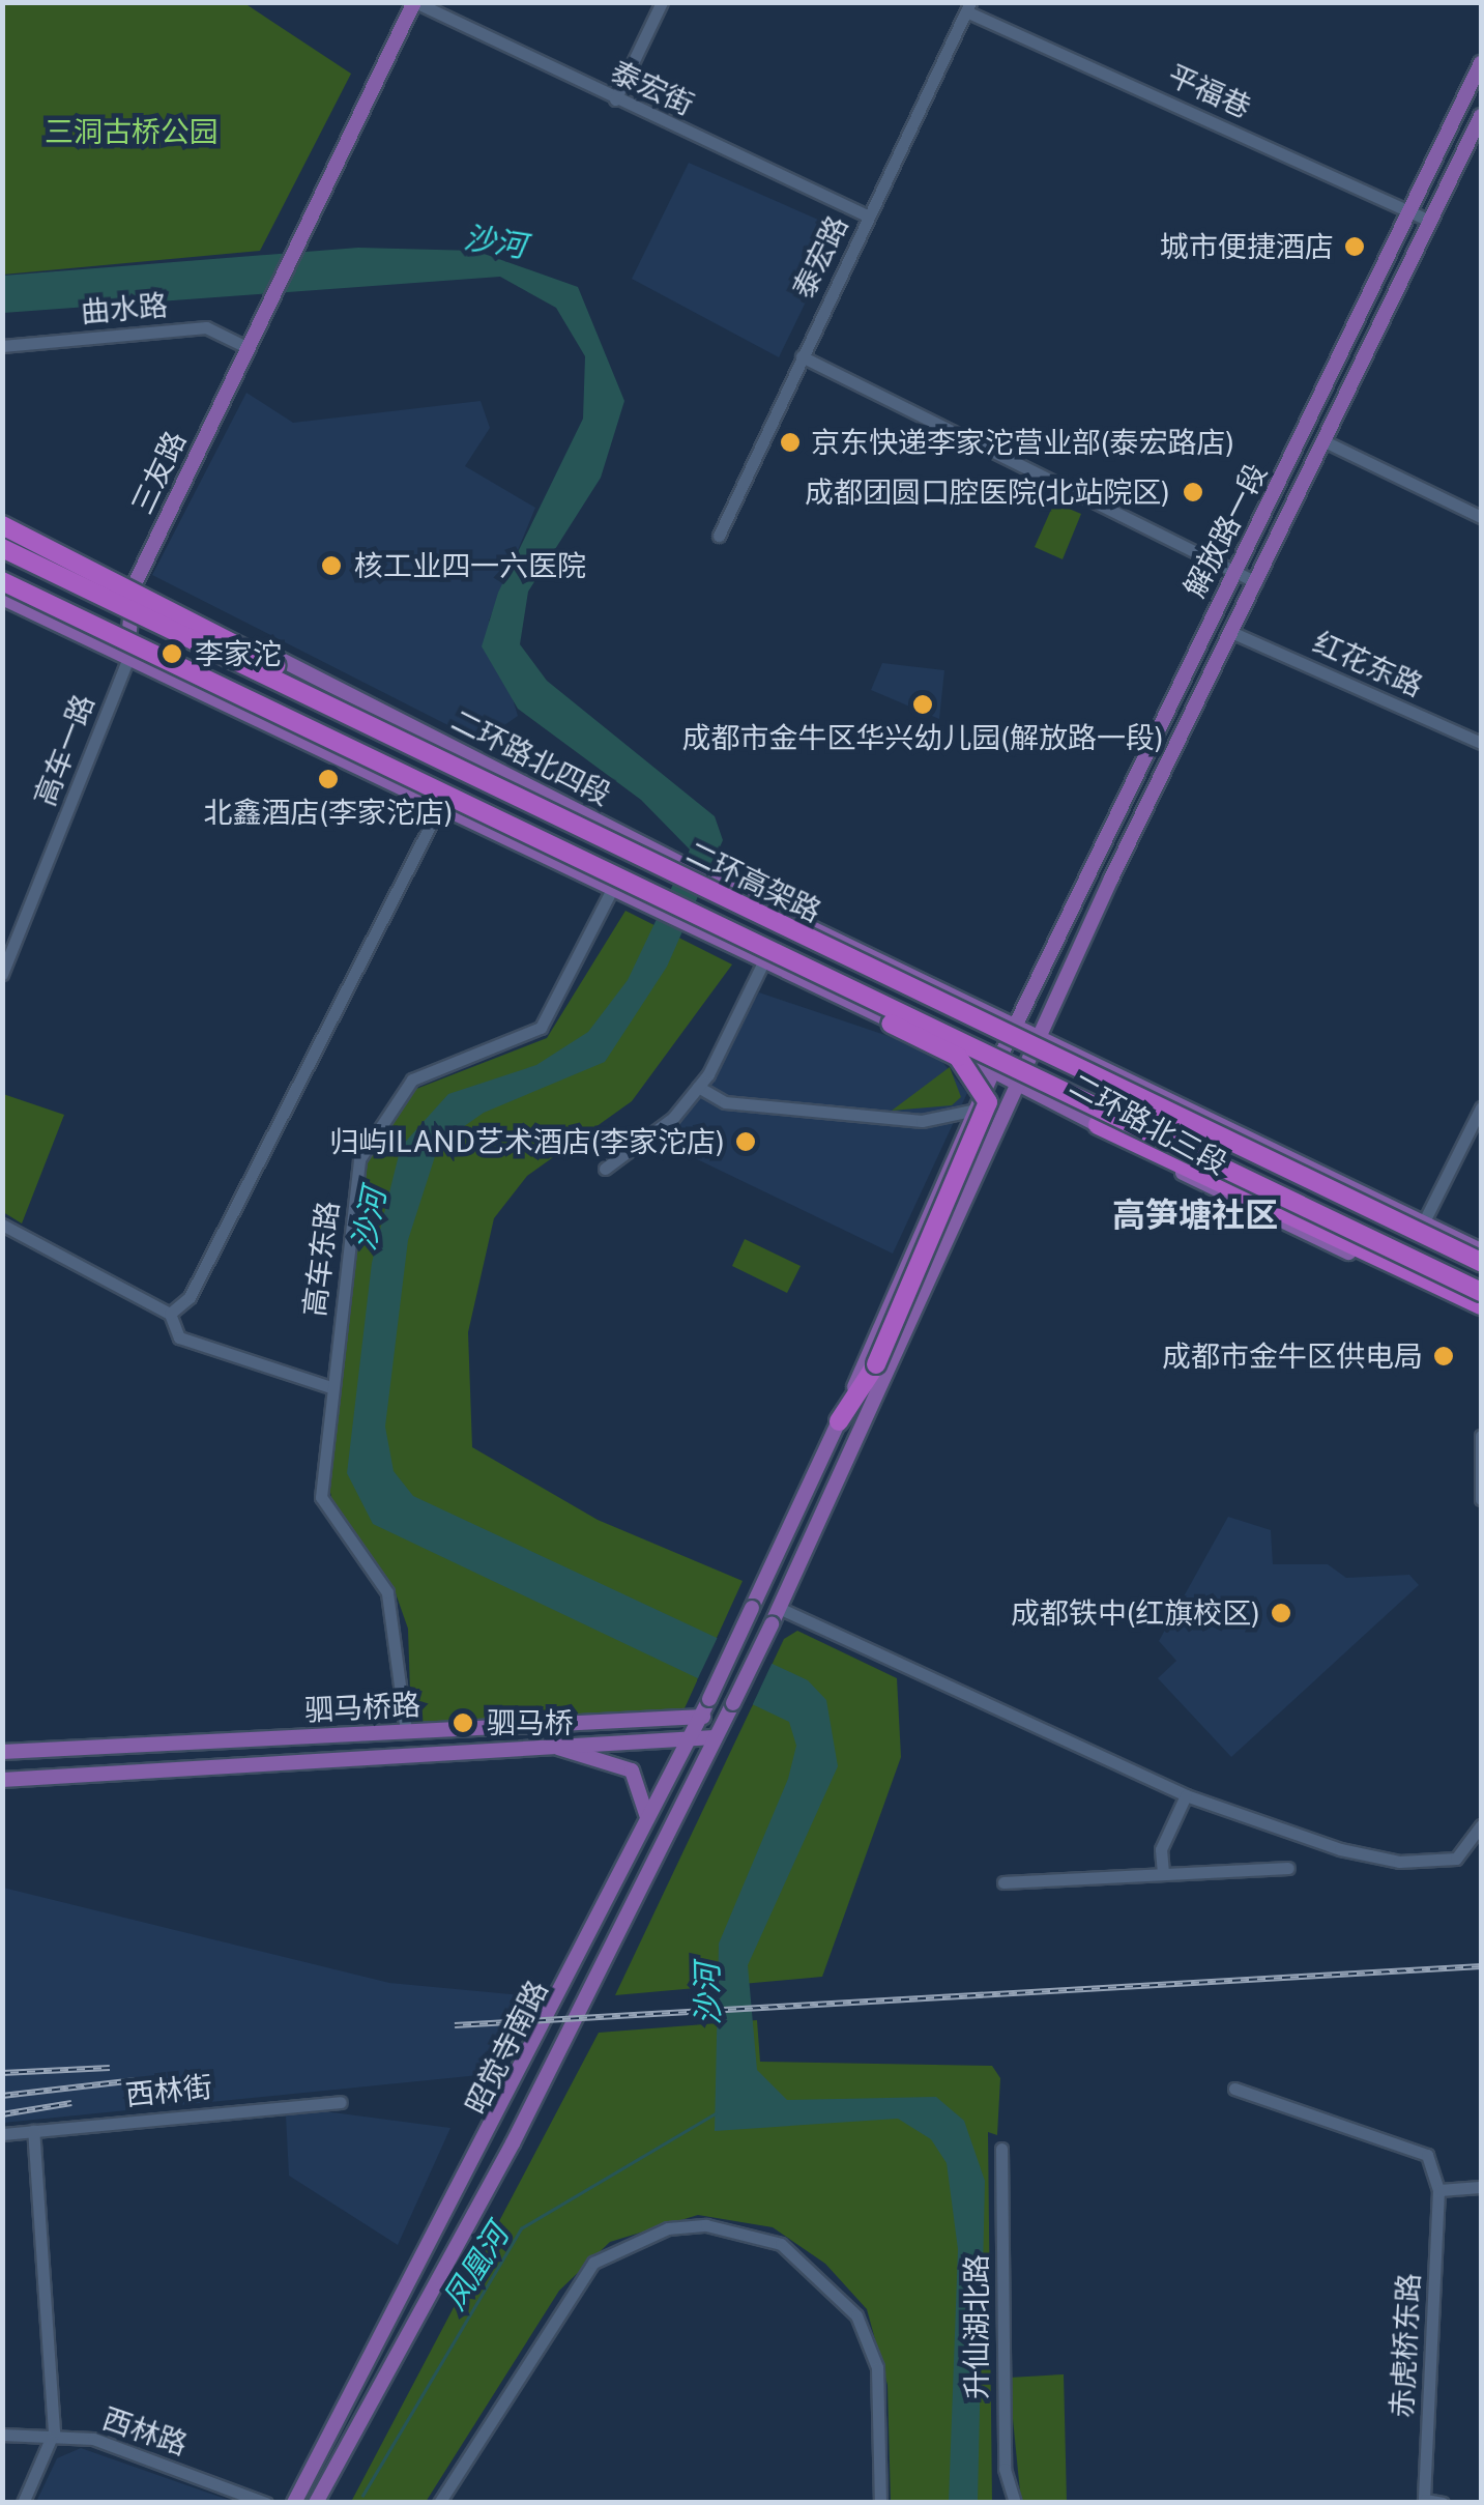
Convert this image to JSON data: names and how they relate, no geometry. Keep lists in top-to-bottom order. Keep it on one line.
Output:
{"streets":{"highway":["二环高架路"],"main road":["三友路","解放路一段","二环路北四段","二环路北三段","驷马桥路","昭觉寺南路"],"street":["泰宏街","平福巷","泰宏路","曲水路","红花东路","高车一路","高车东路","西林街","升仙湖北路","赤虎桥东路","西林路"]},"crossings":[["泰宏街","泰宏路"],["泰宏街","三友路"],["平福巷","泰宏路"],["平福巷","解放路一段"],["曲水路","三友路"],["三友路","高车一路"],["三友路","二环路北四段"],["解放路一段","红花东路"],["解放路一段","二环路北四段"],["解放路一段","二环路北三段"],["解放路一段","昭觉寺南路"],["二环路北四段","二环路北三段"],["高车东路","驷马桥路"],["驷马桥路","昭觉寺南路"]],"districts":["高笋塘社区"],"water":["沙河","凤凰河"],"parks":["三洞古桥公园"],"places":["城市便捷酒店","京东快递李家沱营业部(泰宏路店)","成都团圆口腔医院(北站院区)","核工业四一六医院","李家沱","成都市金牛区华兴幼儿园(解放路一段)","北鑫酒店(李家沱店)","归屿ILAND艺术酒店(李家沱店)","成都市金牛区供电局","成都铁中(红旗校区)","驷马桥"]}
